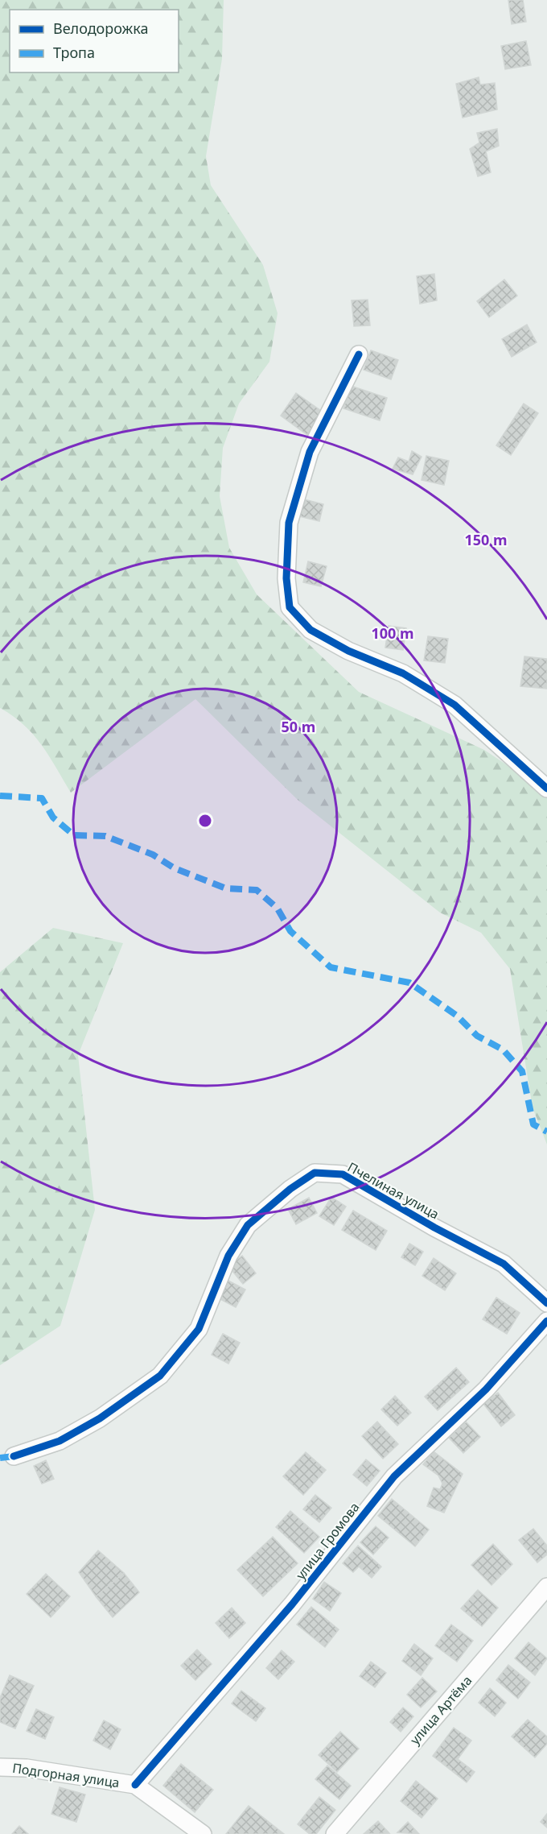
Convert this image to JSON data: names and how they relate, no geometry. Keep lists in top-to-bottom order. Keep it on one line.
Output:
{"streets":{"street":["Пчелиная улица","улица Громова","улица Артёма","Подгорная улица"]},"crossings":[["улица Громова","Подгорная улица"]],"legend":["Велодорожка","Тропа"],"rings":["150 m","100 m","50 m"]}
